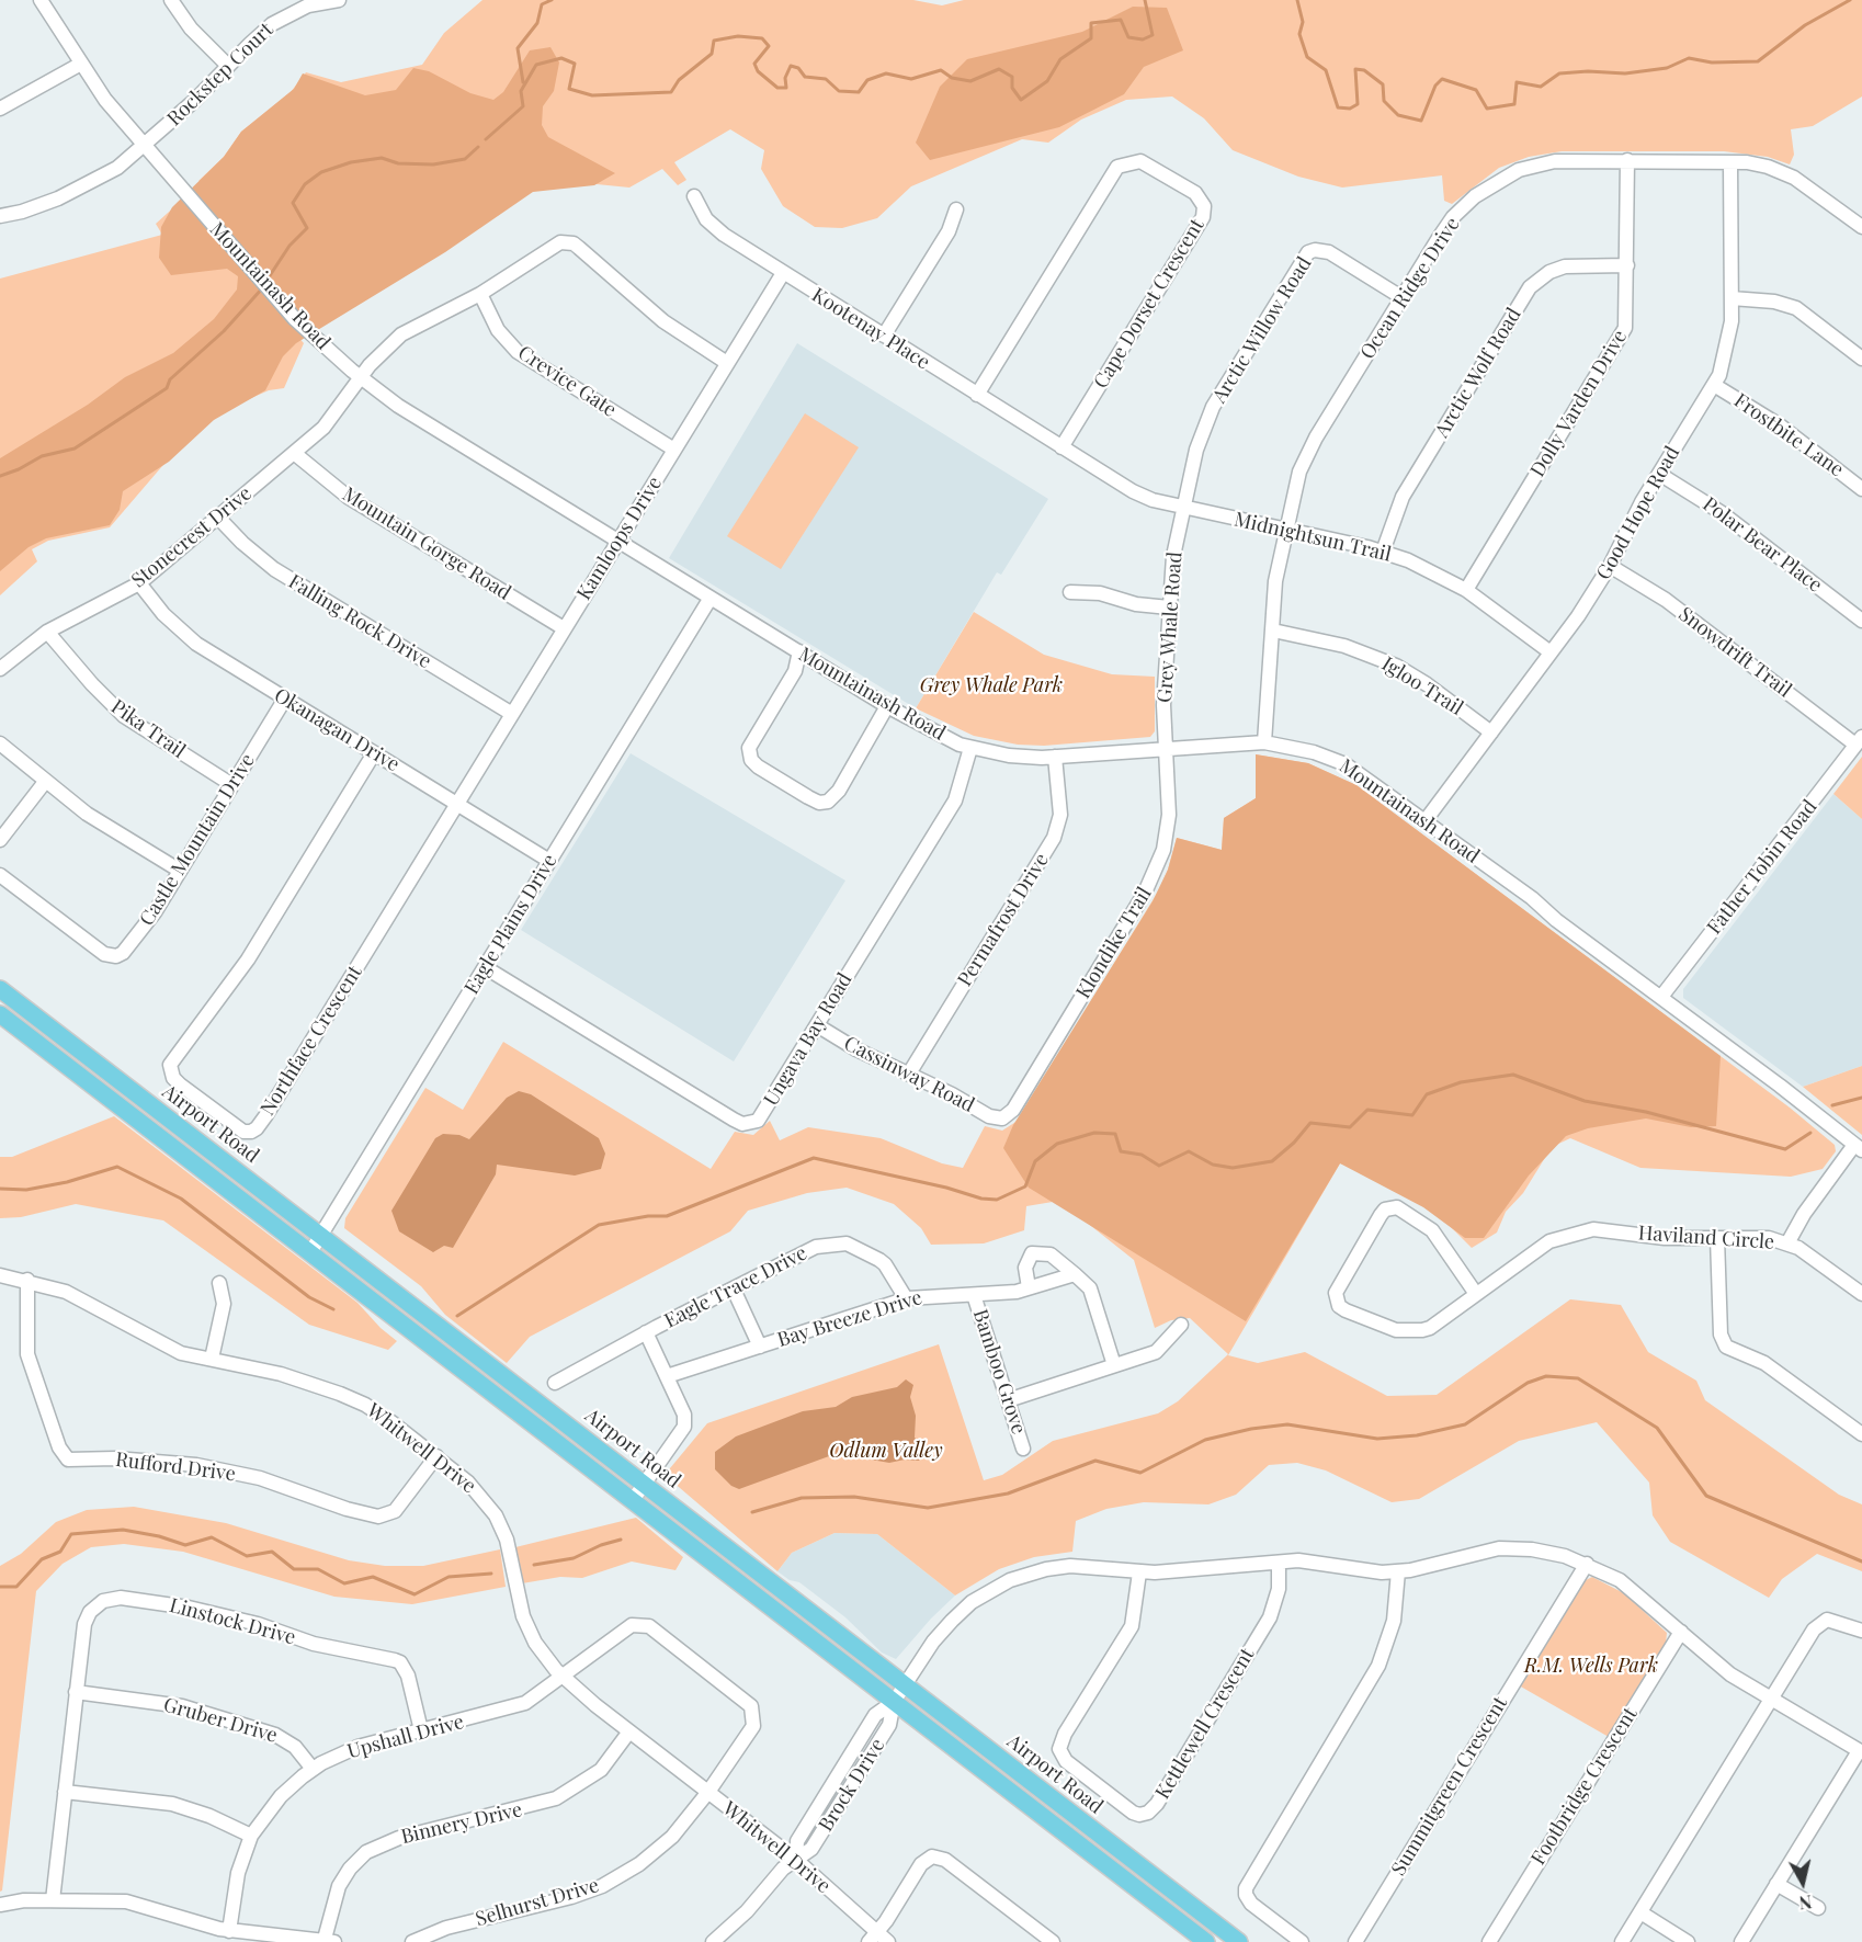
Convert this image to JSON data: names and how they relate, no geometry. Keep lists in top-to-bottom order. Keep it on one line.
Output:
{"streets":{"main road":["Airport Road"],"street":["Rockstep Court","Mountainash Road","Ocean Ridge Drive","Cape Dorset Crescent","Kootenay Place","Arctic Willow Road","Arctic Wolf Road","Crevice Gate","Dolly Varden Drive","Frostbite Lane","Good Hope Road","Stonecrest Drive","Midnightsun Trail","Kamloops Drive","Mountain Gorge Road","Polar Bear Place","Falling Rock Drive","Grey Whale Road","Snowdrift Trail","Igloo Trail","Pika Trail","Okanagan Drive","Castle Mountain Drive","Father Tobin Road","Permafrost Drive","Eagle Plains Drive","Klondike Trail","Ungava Bay Road","Northface Crescent","Cassinway Road","Haviland Circle","Eagle Trace Drive","Bay Breeze Drive","Bamboo Grove","Whitwell Drive","Rufford Drive","Linstock Drive","Gruber Drive","Kettlewell Crescent","Upshall Drive","Brock Drive","Summitgreen Crescent","Footbridge Crescent","Binnery Drive","Selhurst Drive"]},"crossings":[["Rockstep Court","Mountainash Road"],["Mountainash Road","Ocean Ridge Drive"],["Mountainash Road","Good Hope Road"],["Mountainash Road","Stonecrest Drive"],["Mountainash Road","Kamloops Drive"],["Mountainash Road","Grey Whale Road"],["Mountainash Road","Father Tobin Road"],["Mountainash Road","Permafrost Drive"],["Mountainash Road","Eagle Plains Drive"],["Mountainash Road","Klondike Trail"],["Mountainash Road","Ungava Bay Road"],["Ocean Ridge Drive","Arctic Willow Road"],["Ocean Ridge Drive","Dolly Varden Drive"],["Ocean Ridge Drive","Good Hope Road"],["Ocean Ridge Drive","Midnightsun Trail"],["Ocean Ridge Drive","Igloo Trail"],["Cape Dorset Crescent","Kootenay Place"],["Cape Dorset Crescent","Midnightsun Trail"],["Kootenay Place","Midnightsun Trail"],["Kootenay Place","Kamloops Drive"],["Arctic Willow Road","Midnightsun Trail"],["Arctic Willow Road","Grey Whale Road"],["Arctic Wolf Road","Dolly Varden Drive"],["Arctic Wolf Road","Midnightsun Trail"],["Crevice Gate","Stonecrest Drive"],["Crevice Gate","Kamloops Drive"],["Dolly Varden Drive","Midnightsun Trail"],["Frostbite Lane","Good Hope Road"],["Good Hope Road","Midnightsun Trail"],["Good Hope Road","Polar Bear Place"],["Good Hope Road","Snowdrift Trail"],["Good Hope Road","Igloo Trail"],["Stonecrest Drive","Kamloops Drive"],["Stonecrest Drive","Mountain Gorge Road"],["Stonecrest Drive","Falling Rock Drive"],["Stonecrest Drive","Pika Trail"],["Stonecrest Drive","Okanagan Drive"],["Midnightsun Trail","Grey Whale Road"],["Kamloops Drive","Mountain Gorge Road"],["Kamloops Drive","Falling Rock Drive"],["Kamloops Drive","Okanagan Drive"],["Kamloops Drive","Northface Crescent"],["Grey Whale Road","Klondike Trail"],["Snowdrift Trail","Father Tobin Road"],["Pika Trail","Castle Mountain Drive"],["Okanagan Drive","Castle Mountain Drive"],["Okanagan Drive","Eagle Plains Drive"],["Okanagan Drive","Northface Crescent"],["Permafrost Drive","Cassinway Road"],["Eagle Plains Drive","Ungava Bay Road"],["Eagle Plains Drive","Airport Road"],["Klondike Trail","Cassinway Road"],["Ungava Bay Road","Cassinway Road"],["Airport Road","Brock Drive"],["Eagle Trace Drive","Bay Breeze Drive"],["Bay Breeze Drive","Bamboo Grove"],["Whitwell Drive","Rufford Drive"],["Whitwell Drive","Upshall Drive"],["Whitwell Drive","Brock Drive"],["Whitwell Drive","Binnery Drive"],["Whitwell Drive","Selhurst Drive"],["Linstock Drive","Gruber Drive"],["Linstock Drive","Upshall Drive"],["Gruber Drive","Upshall Drive"],["Kettlewell Crescent","Brock Drive"],["Upshall Drive","Selhurst Drive"],["Brock Drive","Summitgreen Crescent"],["Brock Drive","Footbridge Crescent"]],"parks":["Grey Whale Park","Odlum Valley","R.M. Wells Park"],"north":"bottom"}
